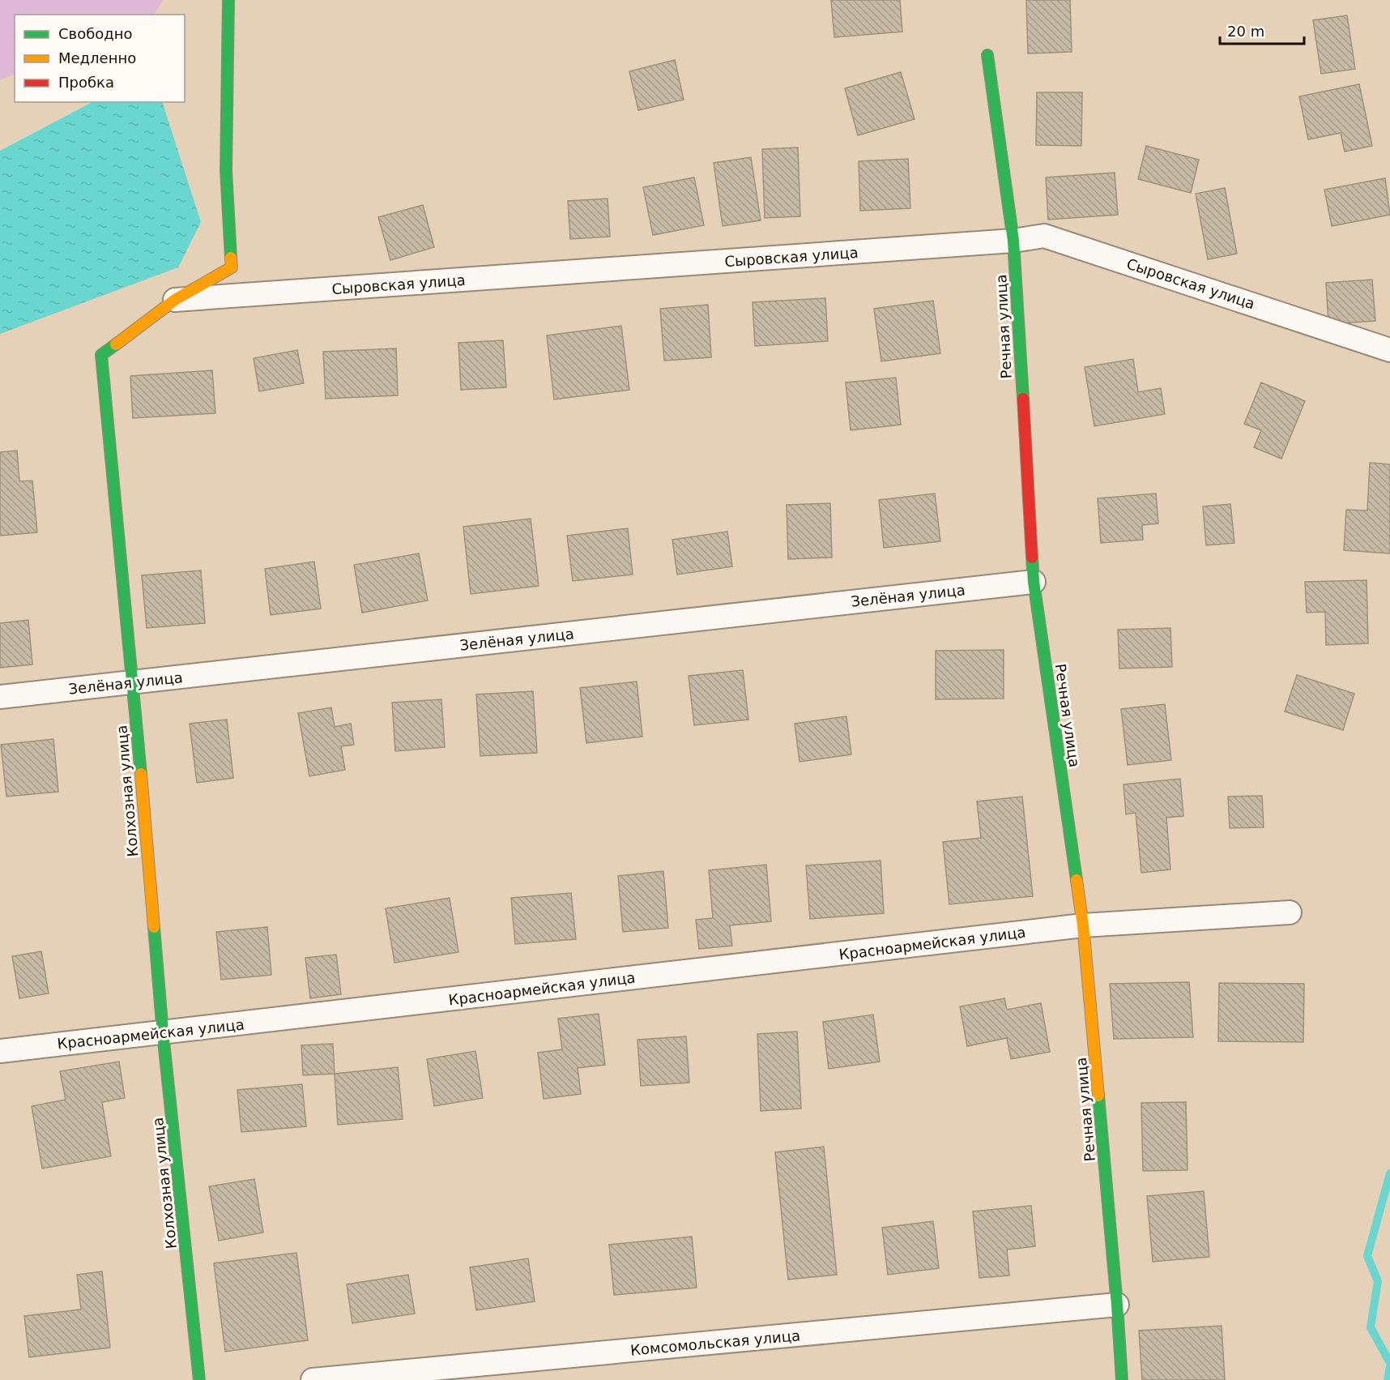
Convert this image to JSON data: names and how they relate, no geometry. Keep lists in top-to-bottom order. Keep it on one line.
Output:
{"streets":{"street":["Сыровская улица","Речная улица","Зелёная улица","Колхозная улица","Красноармейская улица","Комсомольская улица"]},"crossings":[["Сыровская улица","Речная улица"],["Сыровская улица","Колхозная улица"],["Речная улица","Зелёная улица"],["Речная улица","Красноармейская улица"],["Речная улица","Комсомольская улица"],["Зелёная улица","Колхозная улица"],["Колхозная улица","Красноармейская улица"]],"legend":["Свободно","Медленно","Пробка"],"scale_bar":"20 m"}
